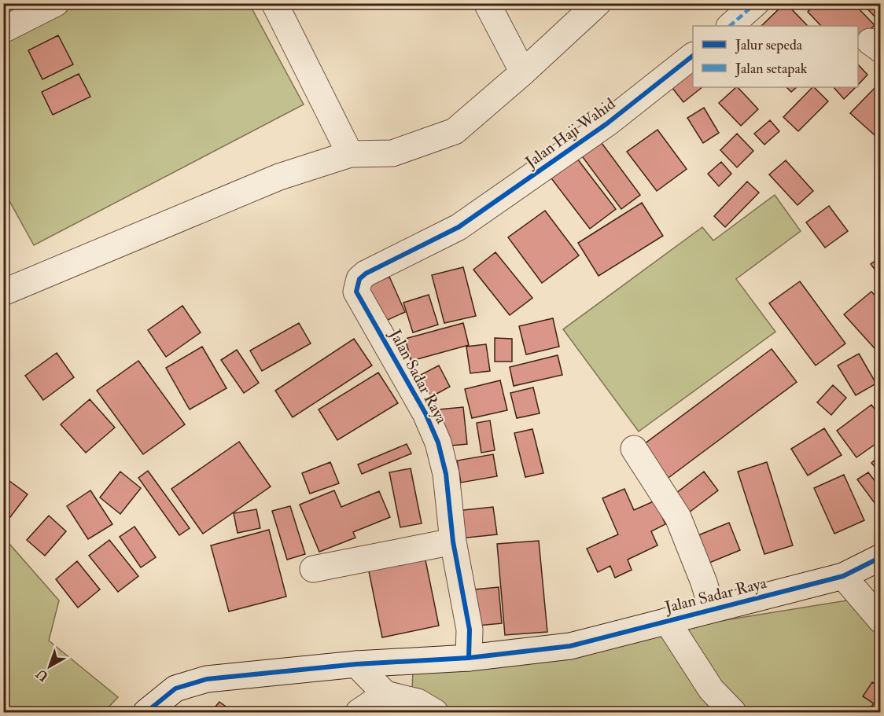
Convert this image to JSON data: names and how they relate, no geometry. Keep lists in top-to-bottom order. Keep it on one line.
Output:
{"streets":{"street":["Jalan Haji Wahid","Jalan Sadar Raya"]},"crossings":[["Jalan Haji Wahid","Jalan Sadar Raya"]],"legend":["Jalur sepeda","Jalan setapak"],"north":"bottom left"}
